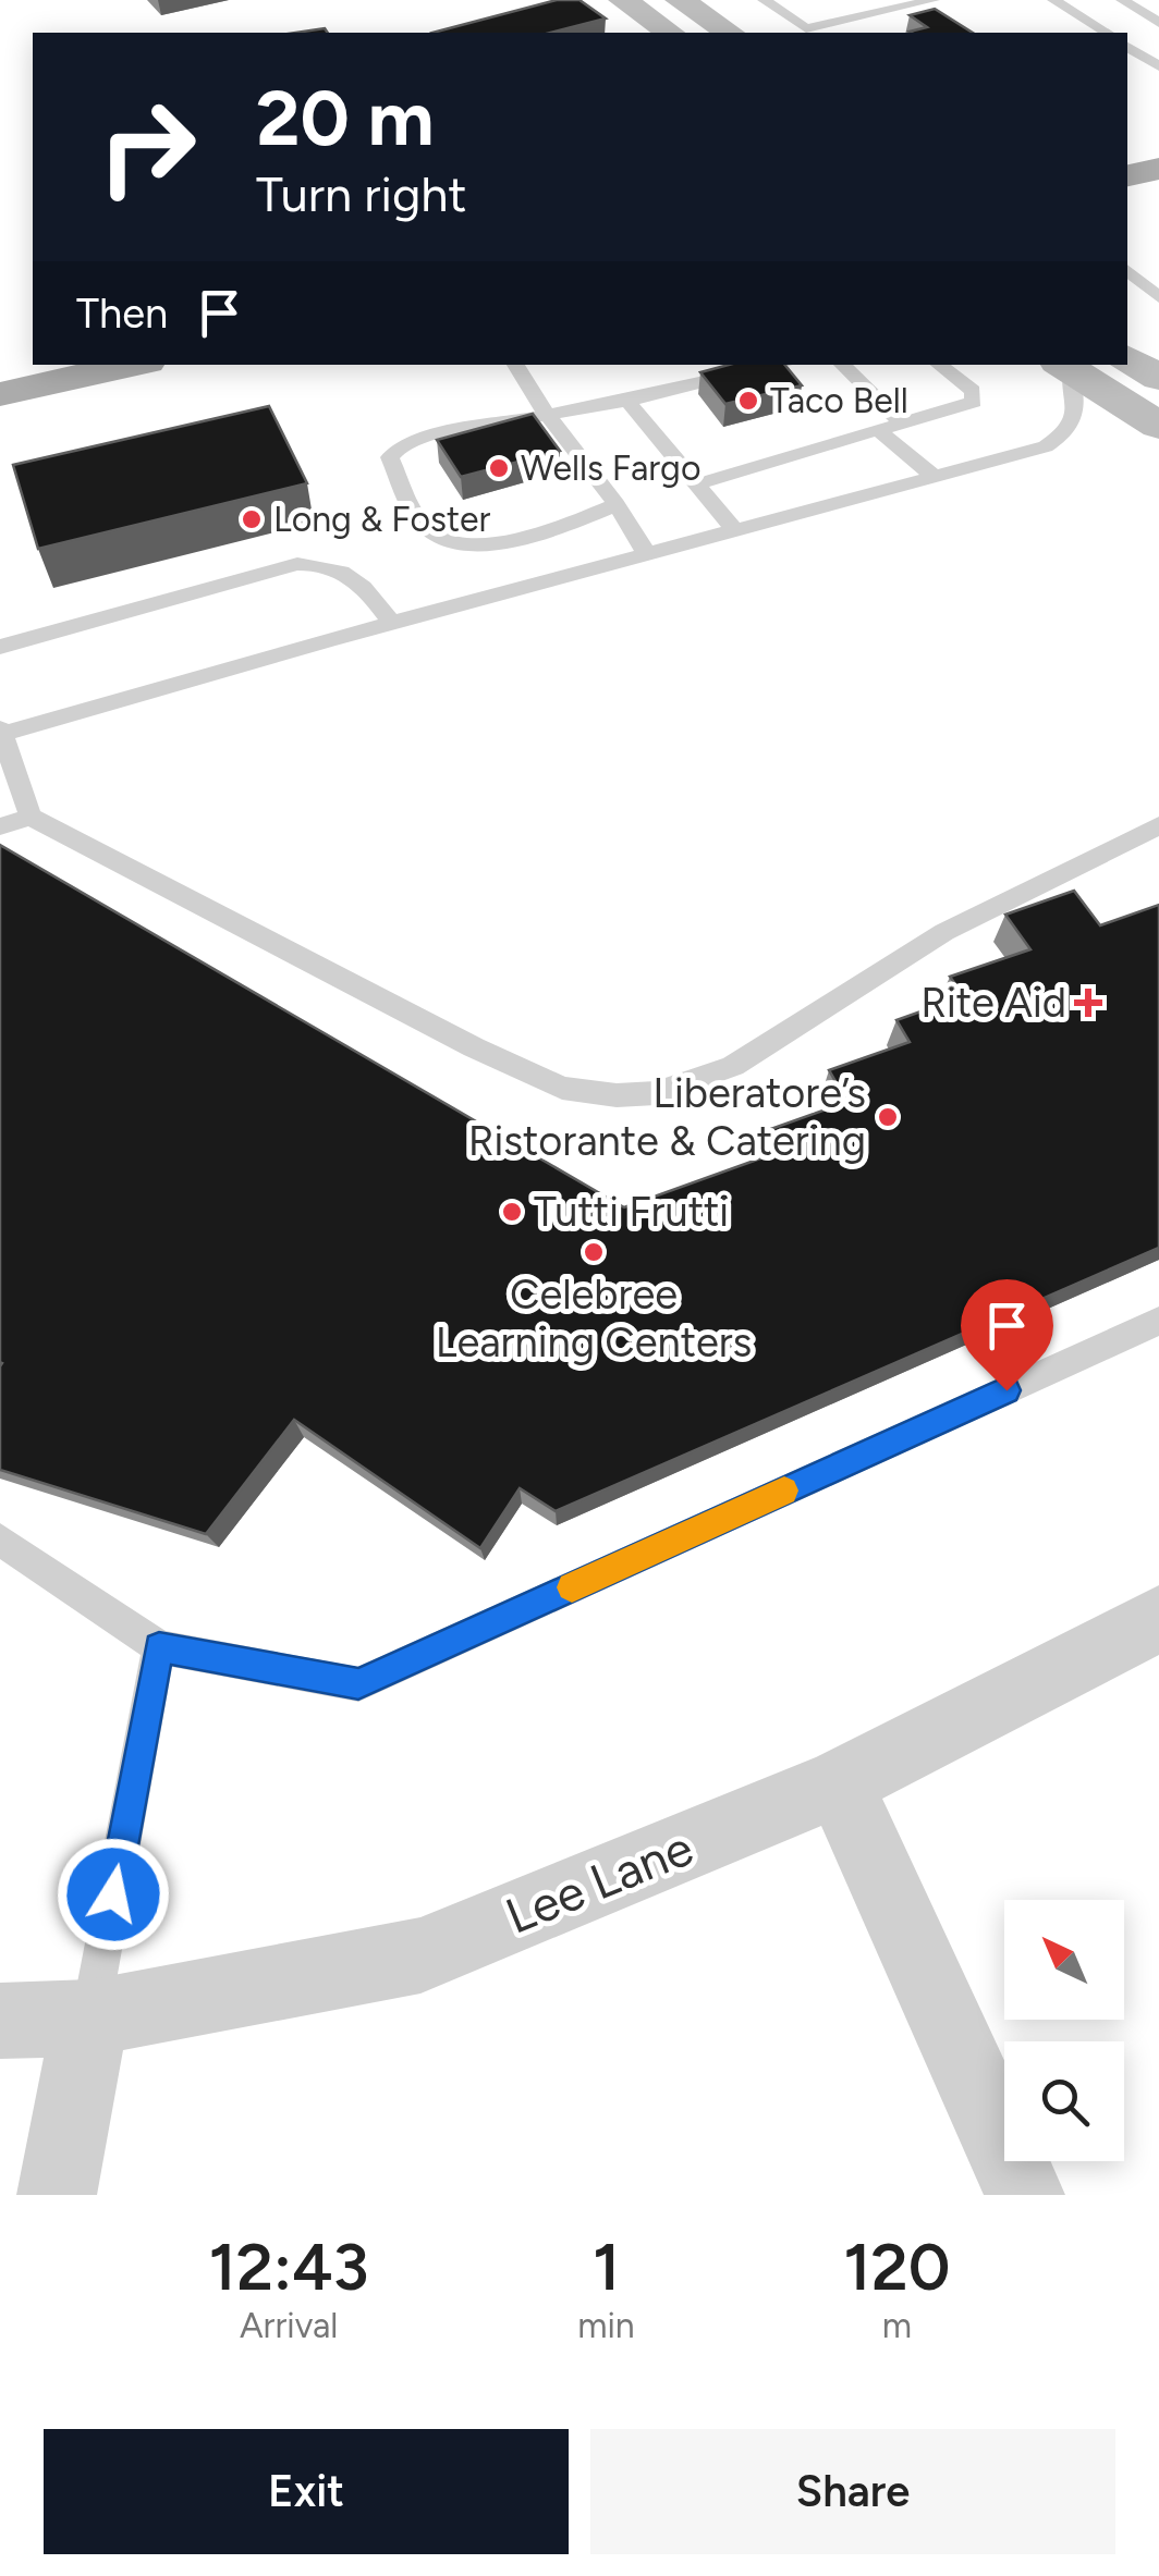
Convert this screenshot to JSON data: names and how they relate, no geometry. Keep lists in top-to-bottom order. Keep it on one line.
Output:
{"streets":{"street":["Lee Lane"]},"places":{"other":["Taco Bell","Wells Fargo","Long & Foster","Liberatore’s Ristorante & Catering","Tutti Frutti","Celebree Learning Centers"],"health":["Rite Aid"]},"north":"top left","page":{"turn":["20 m","Turn right"],"then":"Then","eta":["12:43","Arrival","1","min","120","m"],"buttons":["Exit","Share"]}}
